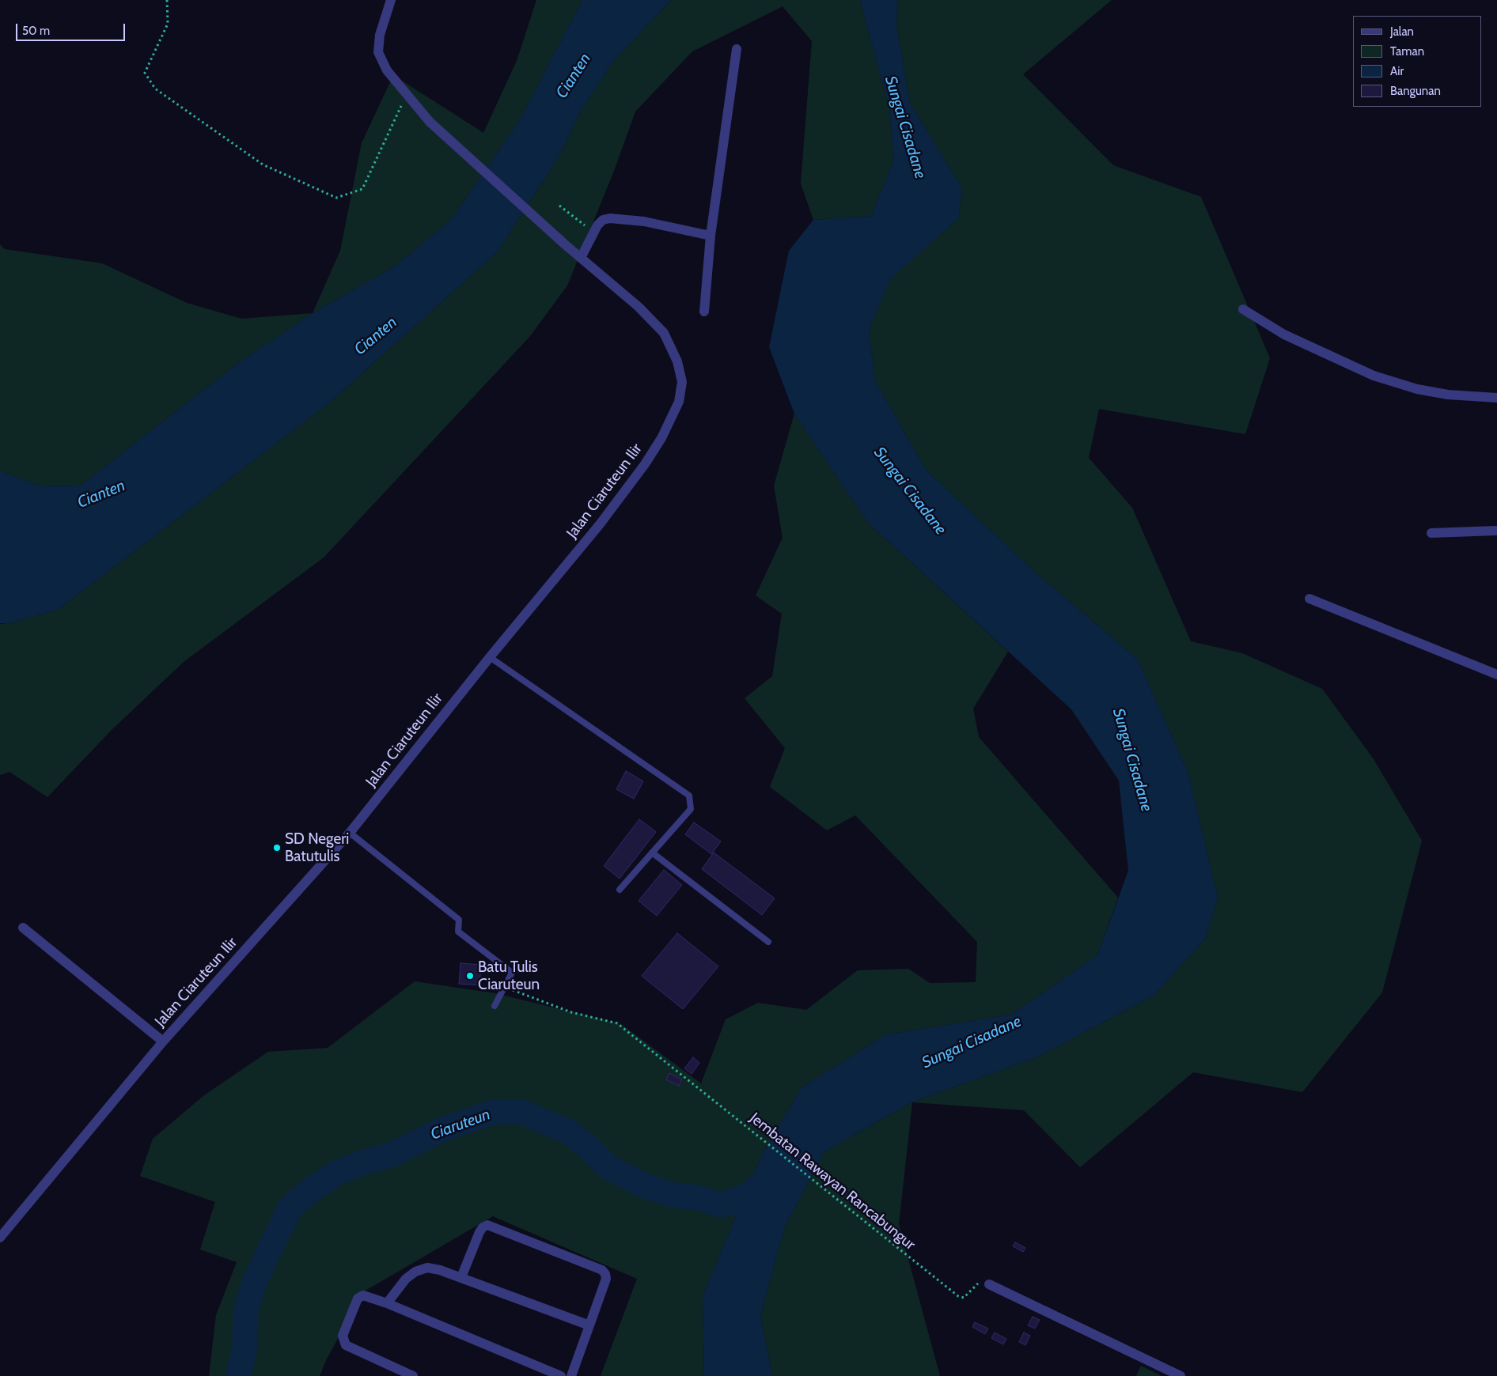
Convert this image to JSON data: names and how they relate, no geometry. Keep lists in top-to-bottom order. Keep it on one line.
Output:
{"streets":{"street":["Jalan Ciaruteun Ilir"],"path":["Jembatan Rawayan Rancabungur"]},"water":["Cianten","Sungai Cisadane","Ciaruteun"],"places":["SD Negeri Batutulis","Batu Tulis Ciaruteun"],"legend":["Jalan","Taman","Air","Bangunan"],"scale_bar":"50 m"}
